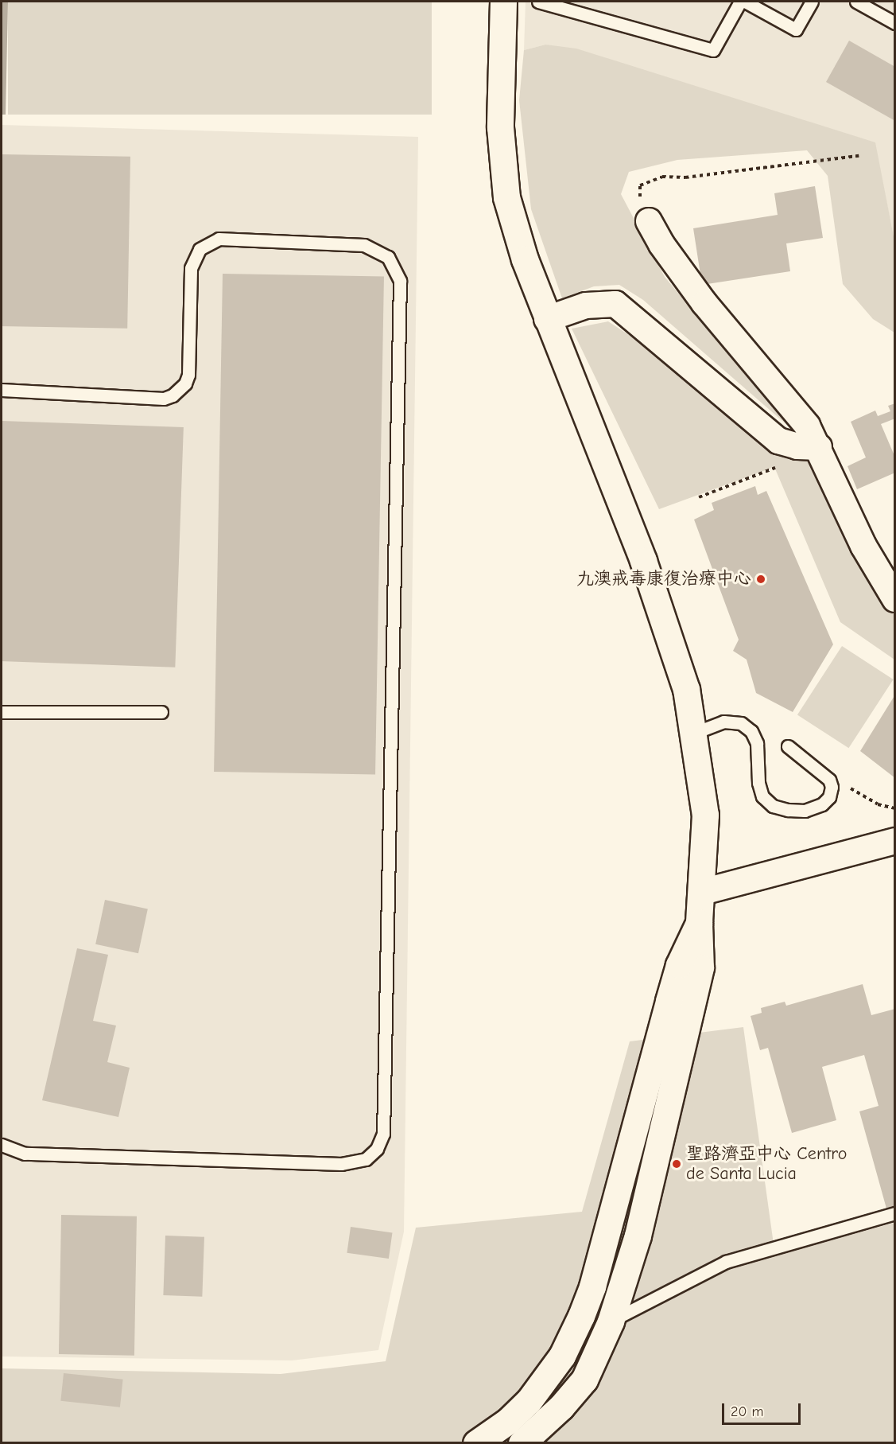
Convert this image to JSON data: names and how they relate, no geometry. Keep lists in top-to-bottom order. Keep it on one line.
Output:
{"places":["九澳戒毒康復治療中心","聖路濟亞中心 Centro de Santa Lucia"],"scale_bar":"20 m"}
